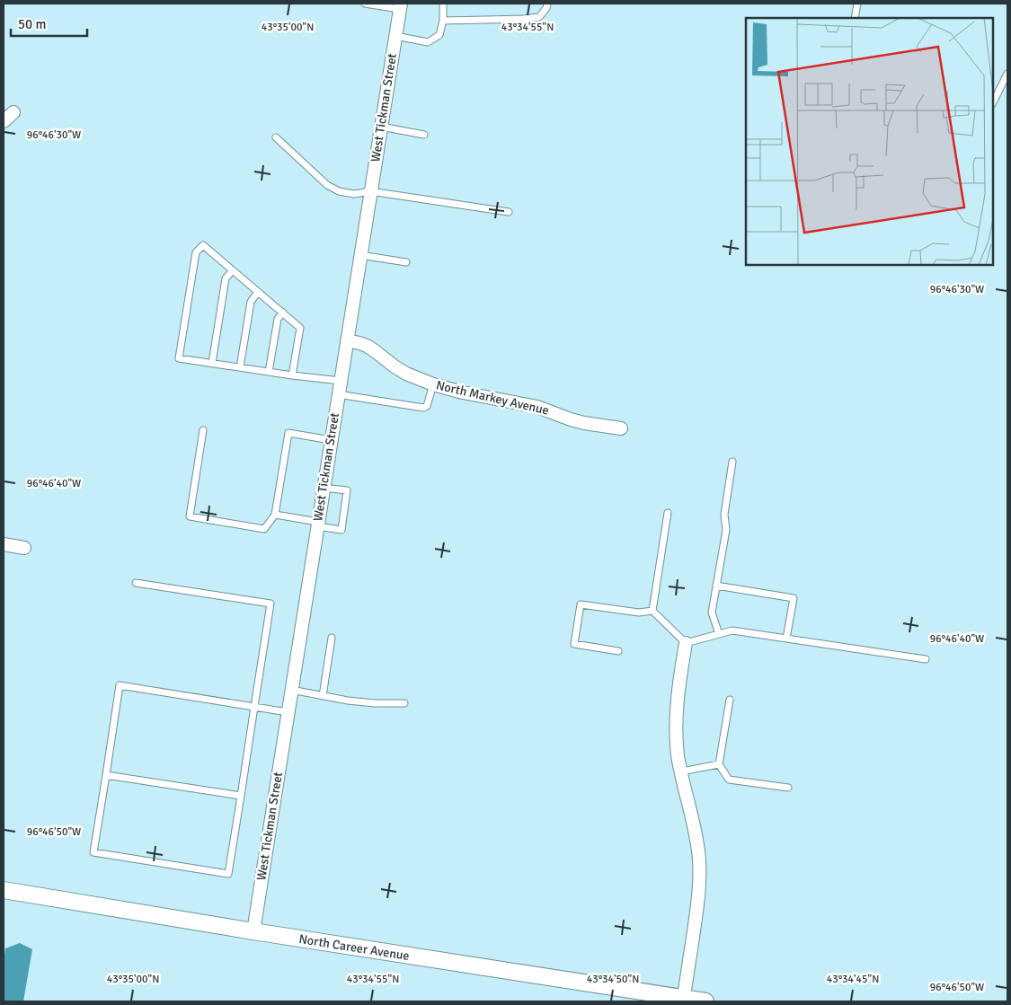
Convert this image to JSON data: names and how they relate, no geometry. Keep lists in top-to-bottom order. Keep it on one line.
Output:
{"streets":{"street":["West Tickman Street","North Markey Avenue","North Career Avenue"]},"crossings":[["West Tickman Street","North Markey Avenue"],["West Tickman Street","North Career Avenue"]],"scale_bar":"50 m","coordinates":["43°35'00\"N","43°34'55\"N","96°46'30\"W","96°46'40\"W","96°46'50\"W","43°34'50\"N","43°34'45\"N"]}
